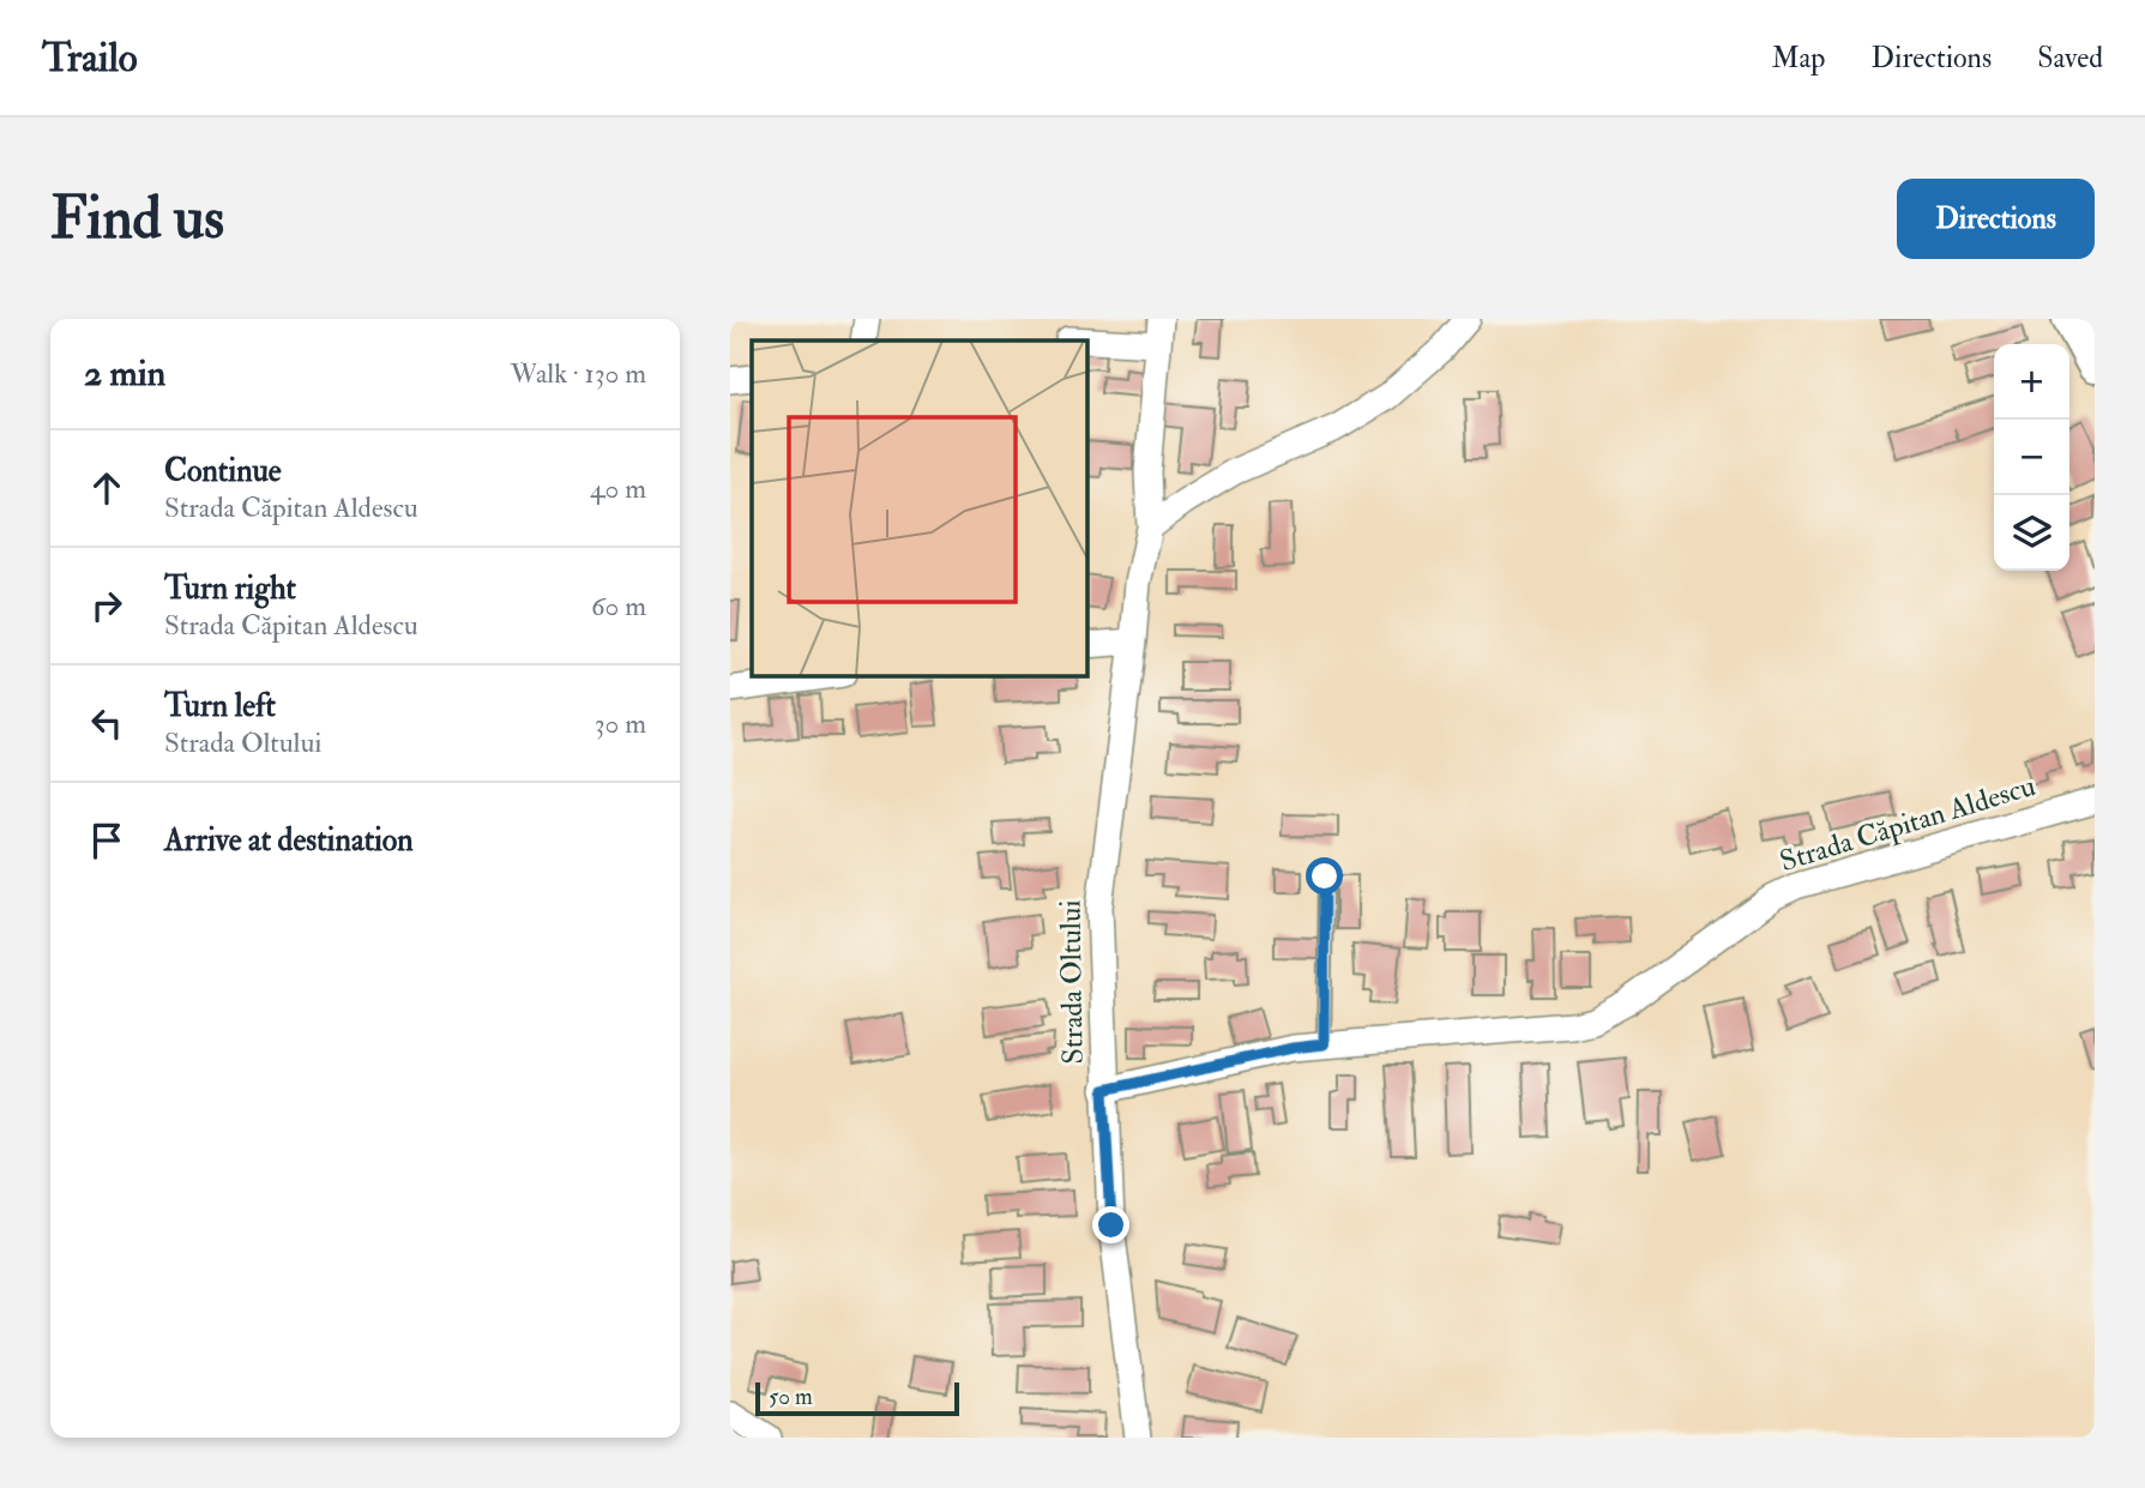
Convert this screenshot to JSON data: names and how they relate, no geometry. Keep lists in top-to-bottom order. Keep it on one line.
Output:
{"streets":{"street":["Strada Căpitan Aldescu","Strada Oltului"]},"crossings":[["Strada Căpitan Aldescu","Strada Oltului"]],"scale_bar":"50 m","page":{"header":"Trailo","nav":["Map","Directions","Saved"],"buttons":"Directions","title":"Find us","heading":["2 min","Walk · 130 m"],"map_buttons":["+","−"],"list":[["Continue","Strada Căpitan Aldescu","40 m"],["Turn right","Strada Căpitan Aldescu","60 m"],["Turn left","Strada Oltului","30 m"],"Arrive at destination"],"scale":"50 m"}}
